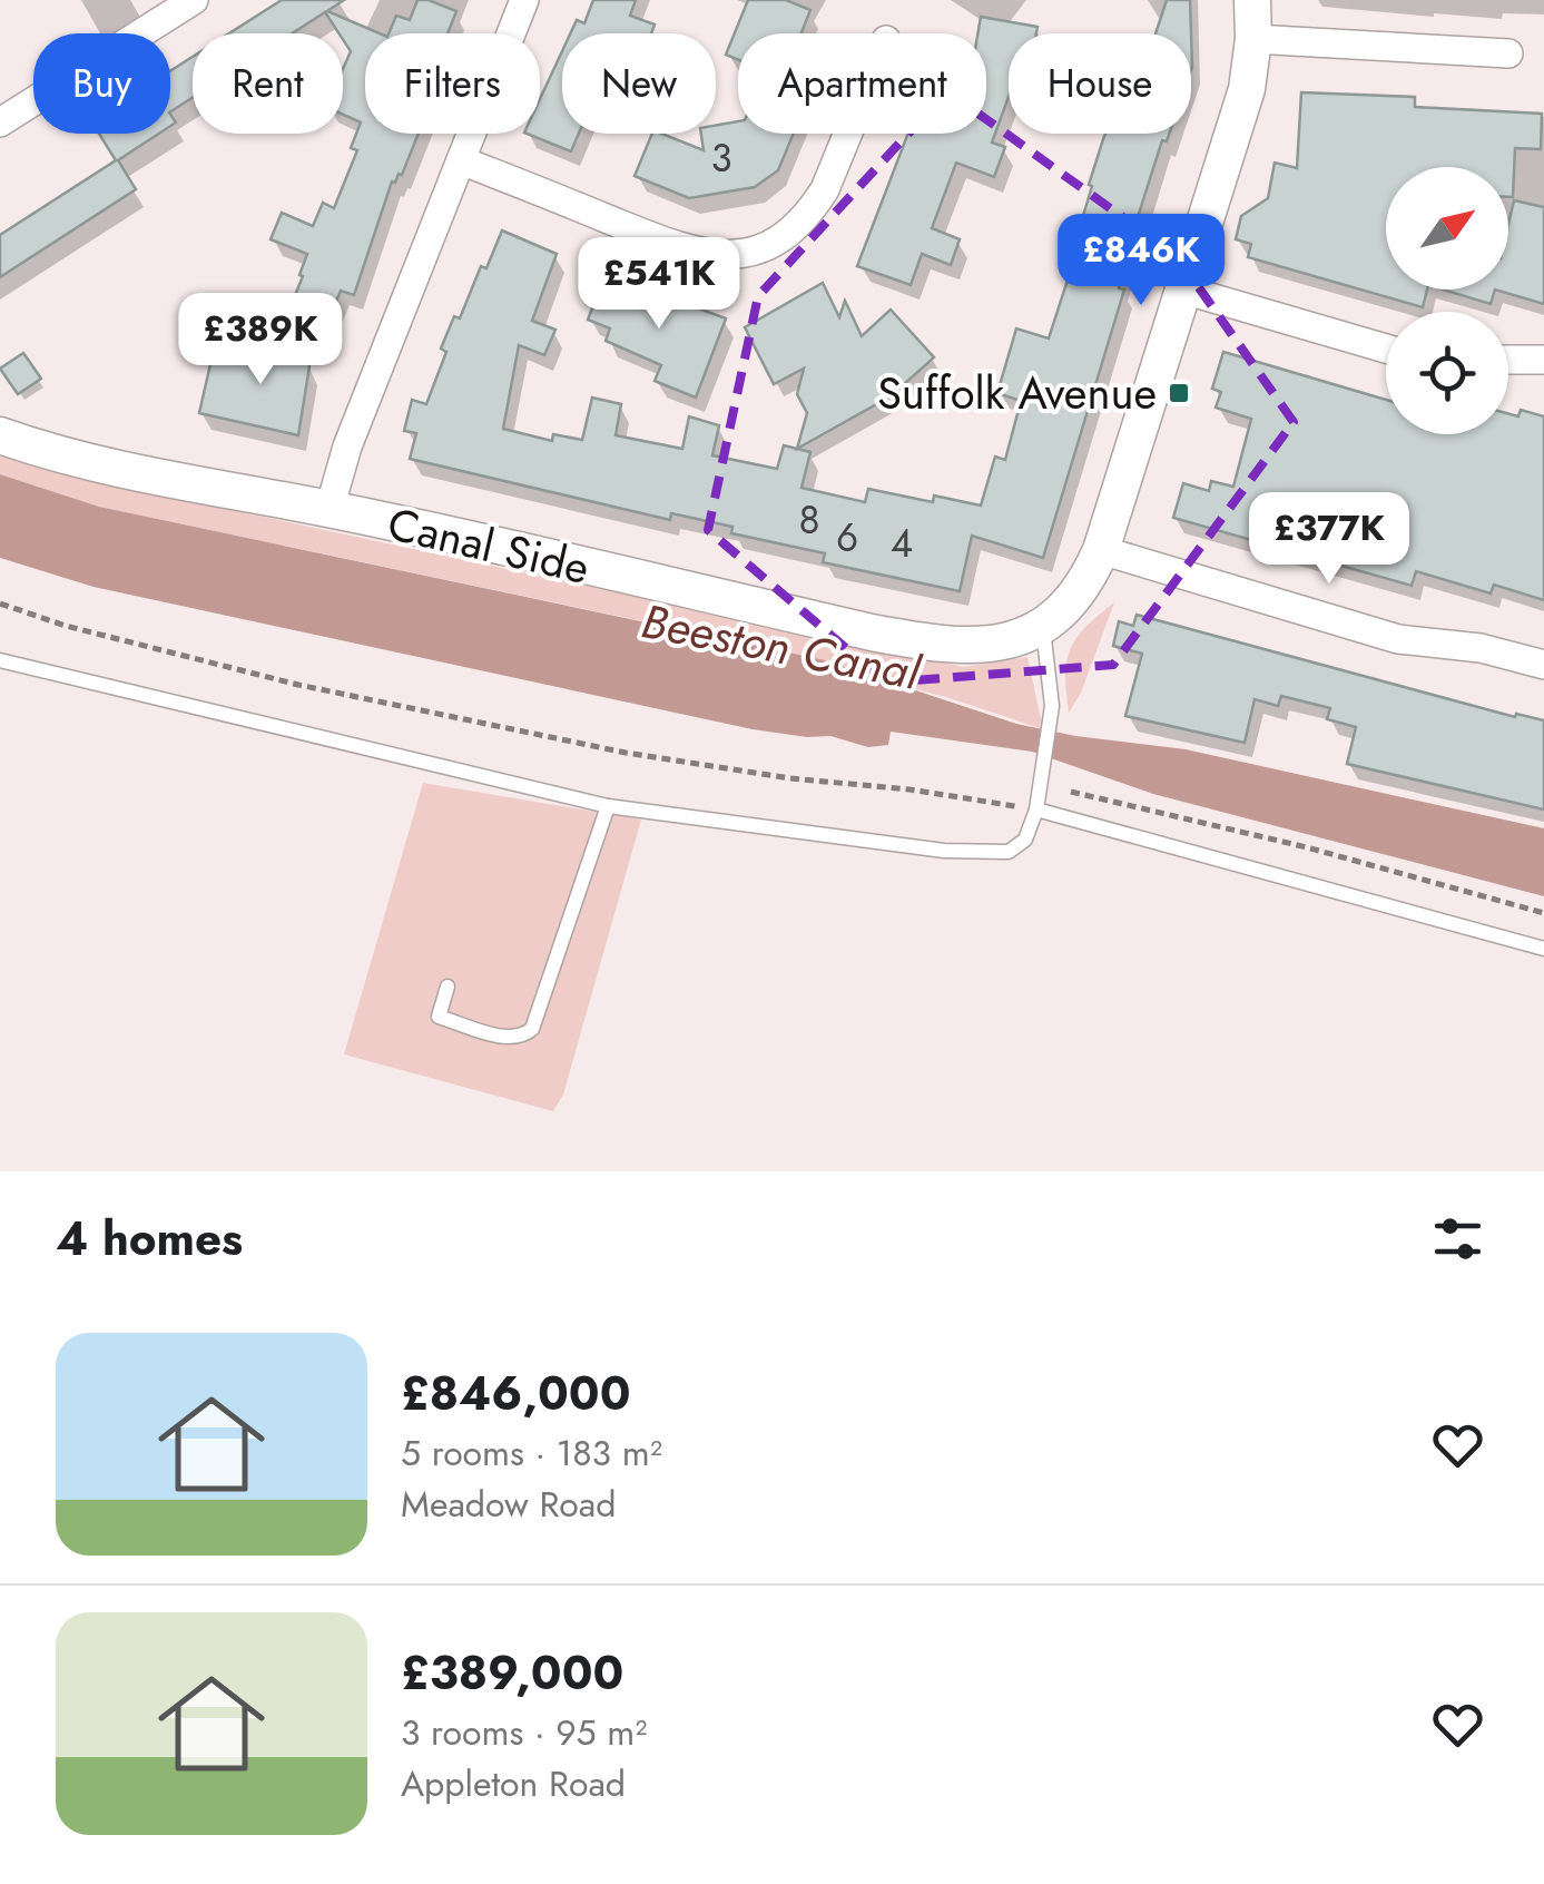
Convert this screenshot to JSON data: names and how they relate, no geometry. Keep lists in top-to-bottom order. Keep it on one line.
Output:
{"streets":{"street":["Canal Side"]},"water":["Beeston Canal"],"places":{"transit":["Suffolk Avenue"]},"house_numbers":["3","8","6","4"],"north":"top right","page":{"chip":["Buy","Rent","Filters","New","Apartment","House"],"price":["£846K","£541K","£389K","£377K"],"heading":"4 homes","list":[{"name":"£846,000","note":"5 rooms · 183 m² · Meadow Road"},{"name":"£389,000","note":"3 rooms · 95 m² · Appleton Road"}]}}
